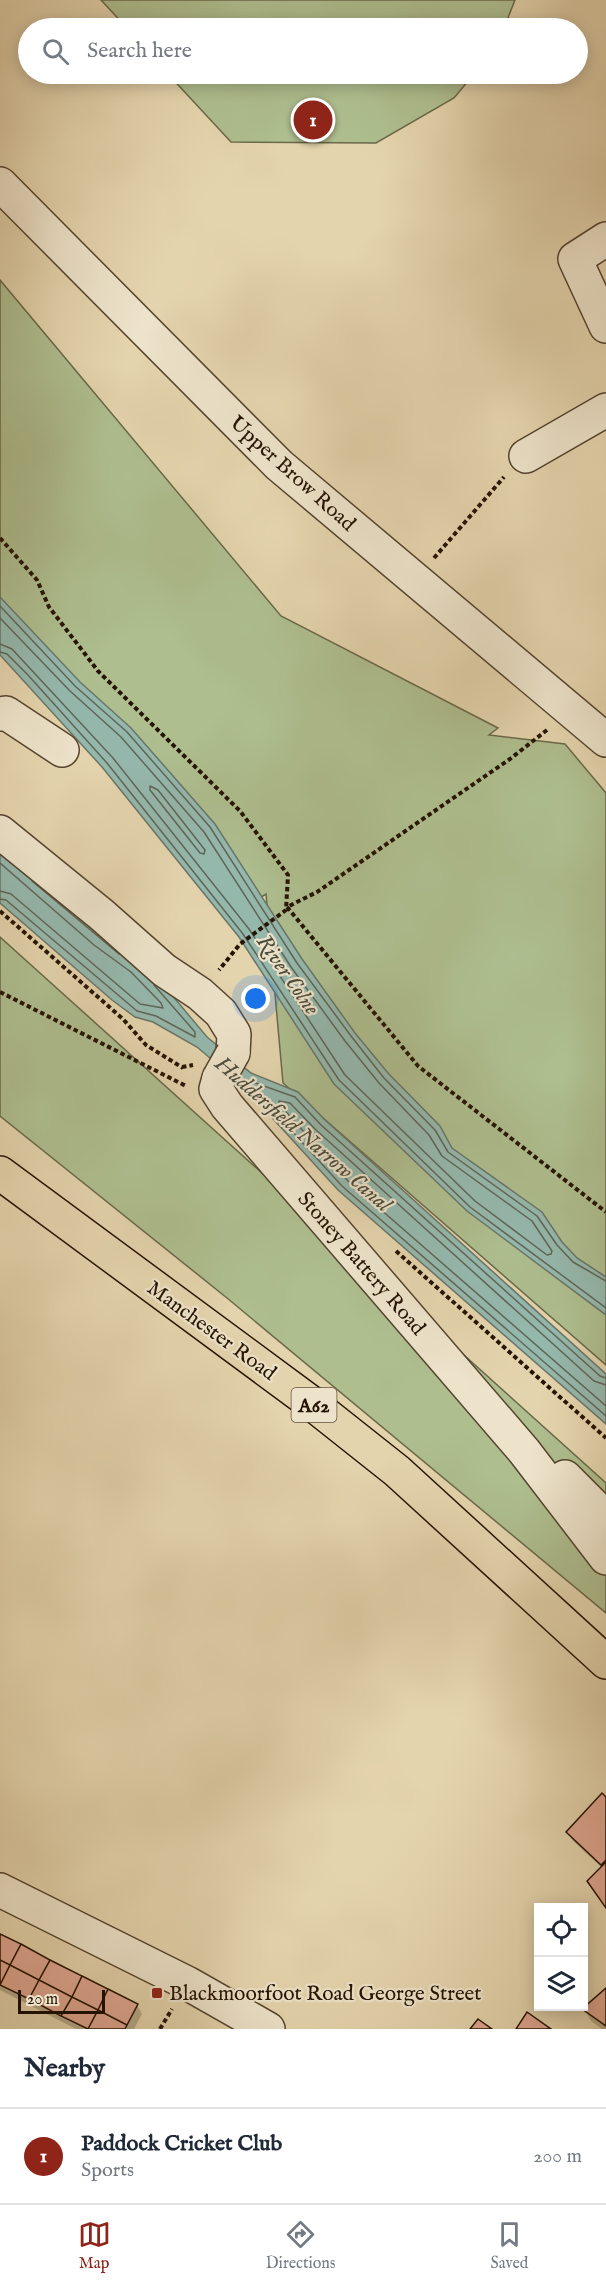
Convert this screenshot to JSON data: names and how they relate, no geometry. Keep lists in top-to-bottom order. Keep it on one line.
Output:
{"streets":{"main road":["Manchester Road","A62"],"street":["Upper Brow Road","Stoney Battery Road"]},"water":["River Colne","Huddersfield Narrow Canal"],"places":{"transit":["Blackmoorfoot Road George Street"]},"scale_bar":"20 m","page":{"search":"Search here","pins":"1","scale":"20 m","heading":"Nearby","list":[{"mark":"1","name":"Paddock Cricket Club","note":"Sports","value":"200 m"}],"nav":["Map","Directions","Saved"]}}
